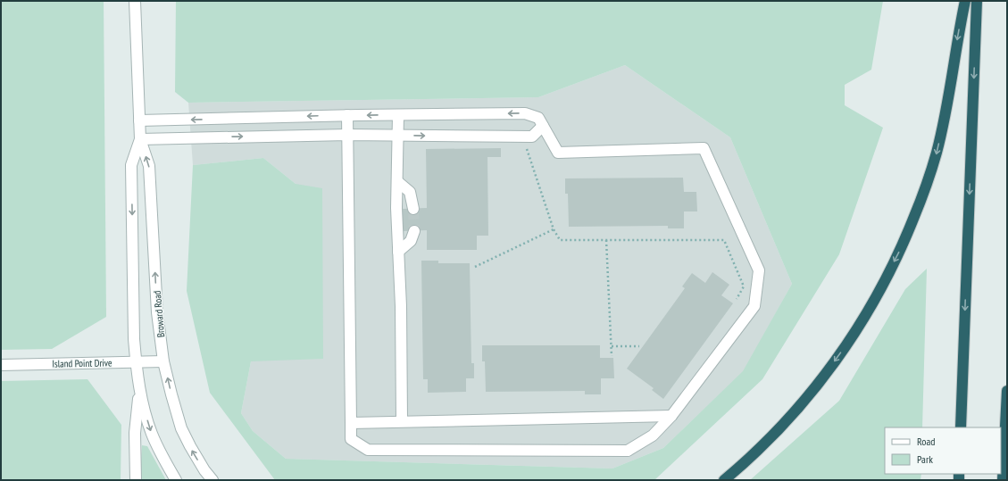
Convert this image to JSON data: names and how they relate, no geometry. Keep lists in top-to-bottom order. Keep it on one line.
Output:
{"streets":{"street":["Broward Road","Island Point Drive"]},"crossings":[["Broward Road","Island Point Drive"]],"legend":["Road","Park"]}
